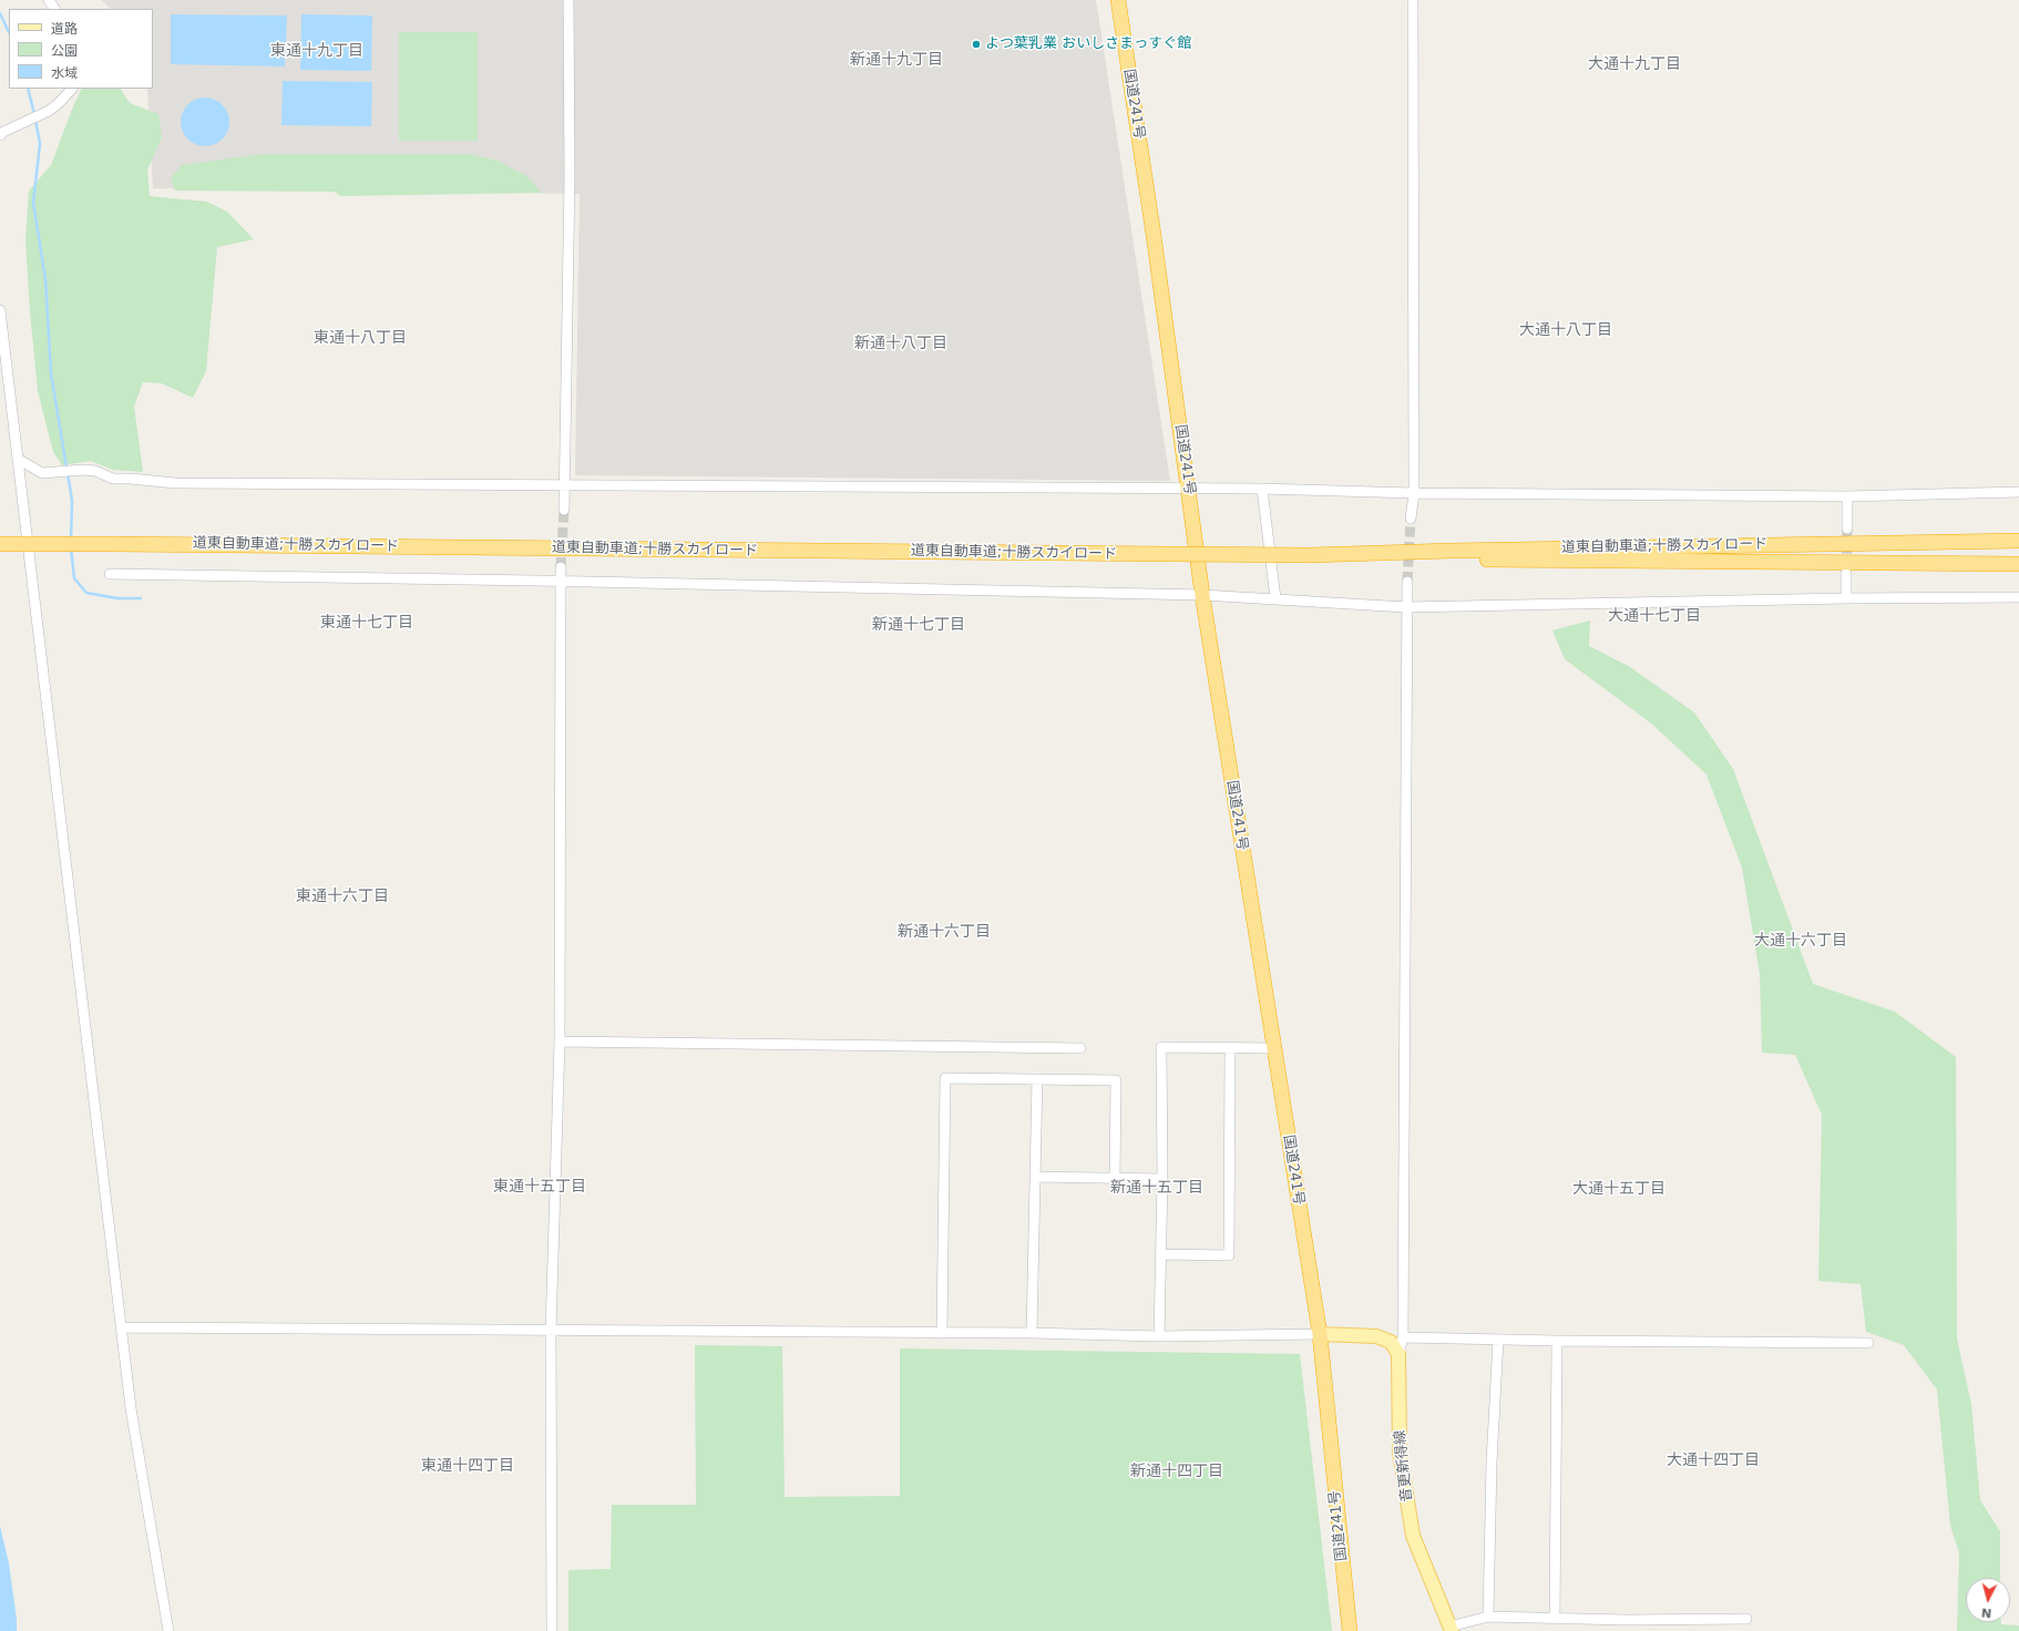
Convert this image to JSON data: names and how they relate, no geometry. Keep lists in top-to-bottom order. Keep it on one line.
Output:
{"streets":{"highway":["国道241号","道東自動車道;十勝スカイロード"],"main road":["音更新得線"]},"districts":["東通十九丁目","新通十九丁目","大通十九丁目","大通十八丁目","東通十八丁目","新通十八丁目","大通十七丁目","東通十七丁目","新通十七丁目","東通十六丁目","新通十六丁目","大通十六丁目","東通十五丁目","新通十五丁目","大通十五丁目","大通十四丁目","東通十四丁目","新通十四丁目"],"places":["よつ葉乳業 おいしさまっすぐ館"],"legend":["道路","公園","水域"],"north":"bottom"}
